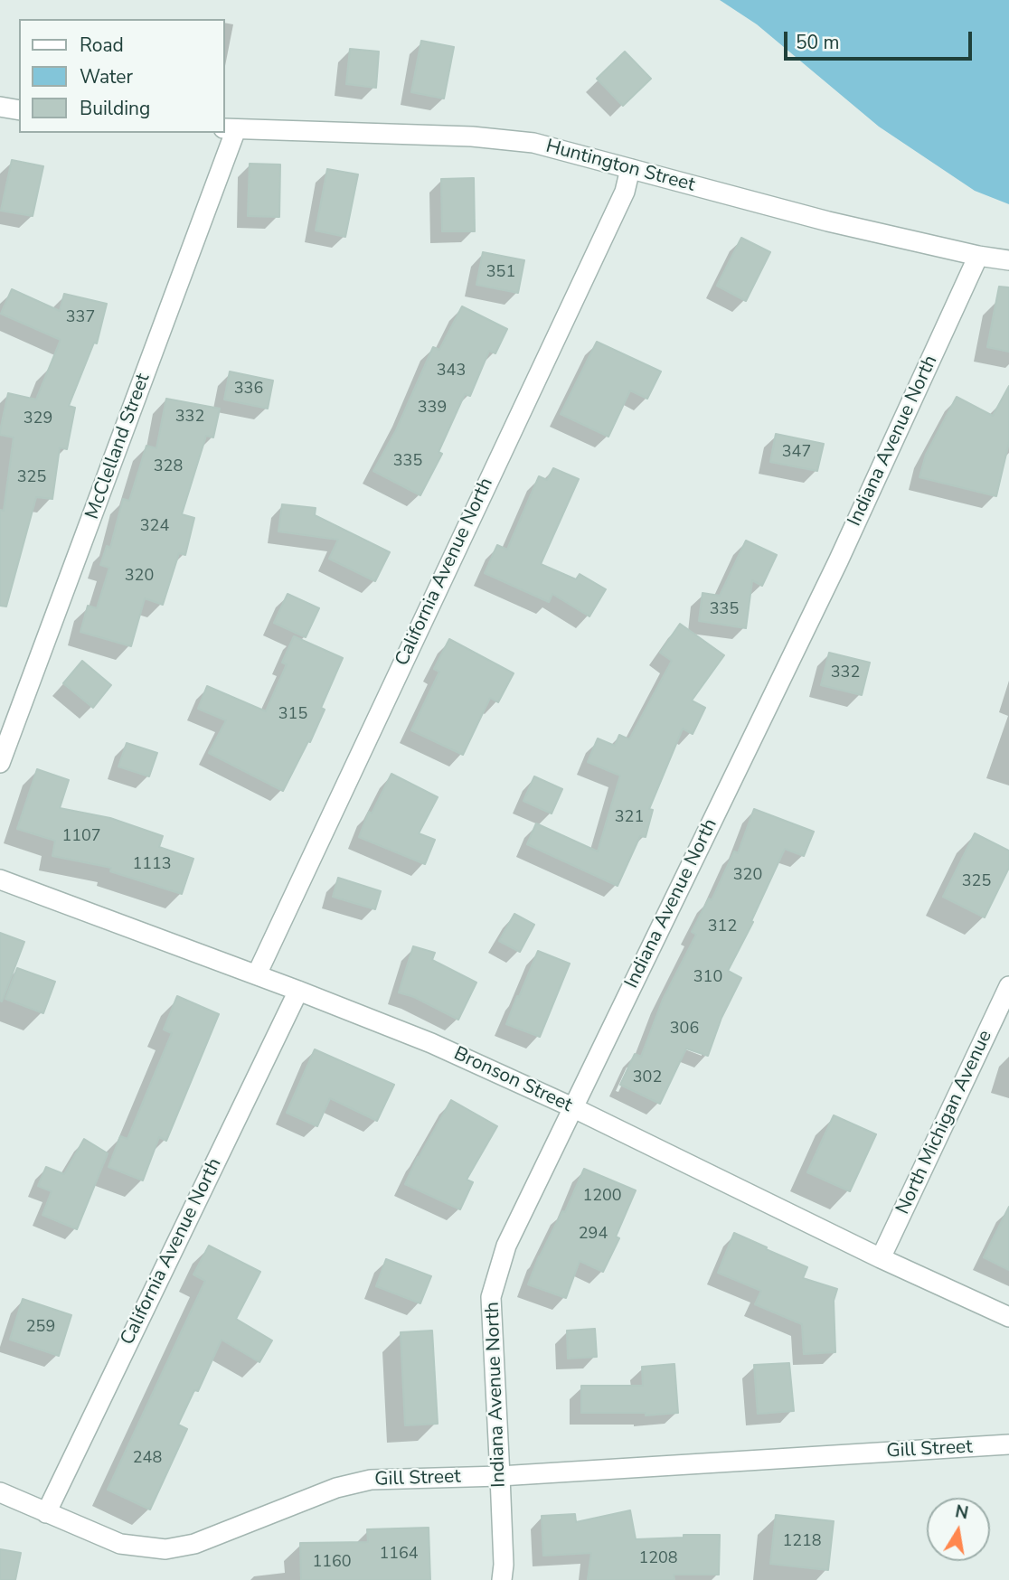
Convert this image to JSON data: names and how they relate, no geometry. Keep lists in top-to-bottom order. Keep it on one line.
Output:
{"streets":{"street":["Huntington Street","Indiana Avenue North","McClelland Street","California Avenue North","Bronson Street","North Michigan Avenue","Gill Street"]},"crossings":[["Huntington Street","Indiana Avenue North"],["Huntington Street","McClelland Street"],["Huntington Street","California Avenue North"],["Indiana Avenue North","Bronson Street"],["Indiana Avenue North","Gill Street"],["California Avenue North","Bronson Street"],["California Avenue North","Gill Street"],["Bronson Street","North Michigan Avenue"]],"house_numbers":["351","337","343","336","339","332","329","347","335","328","325","324","320","335","332","315","321","1107","1113","320","325","312","310","306","302","1200","294","259","248","1218","1164","1208","1160"],"legend":["Road","Water","Building"],"scale_bar":"50 m","north":"top"}
